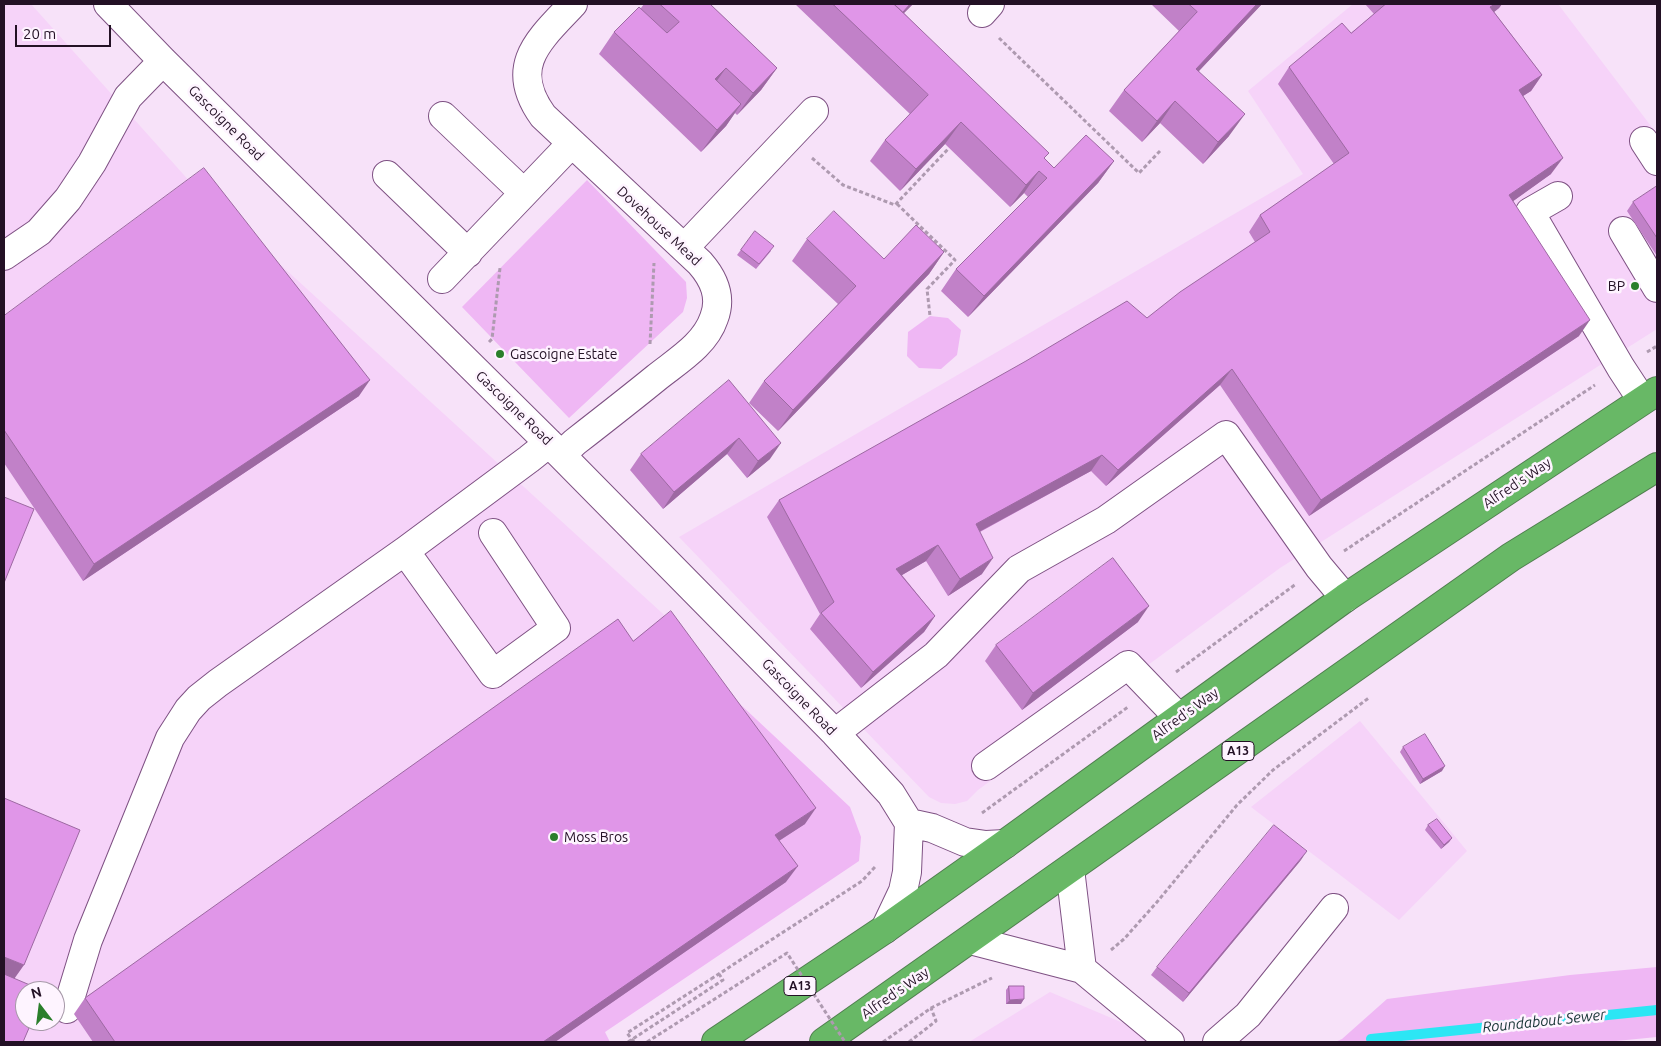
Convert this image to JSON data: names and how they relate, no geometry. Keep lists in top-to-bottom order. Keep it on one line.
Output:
{"streets":{"highway":["Alfred's Way","A13"],"street":["Gascoigne Road","Dovehouse Mead"]},"crossings":[["Gascoigne Road","Dovehouse Mead"]],"water":["Roundabout Sewer"],"places":["BP","Gascoigne Estate","Moss Bros"],"scale_bar":"20 m","north":"top"}
